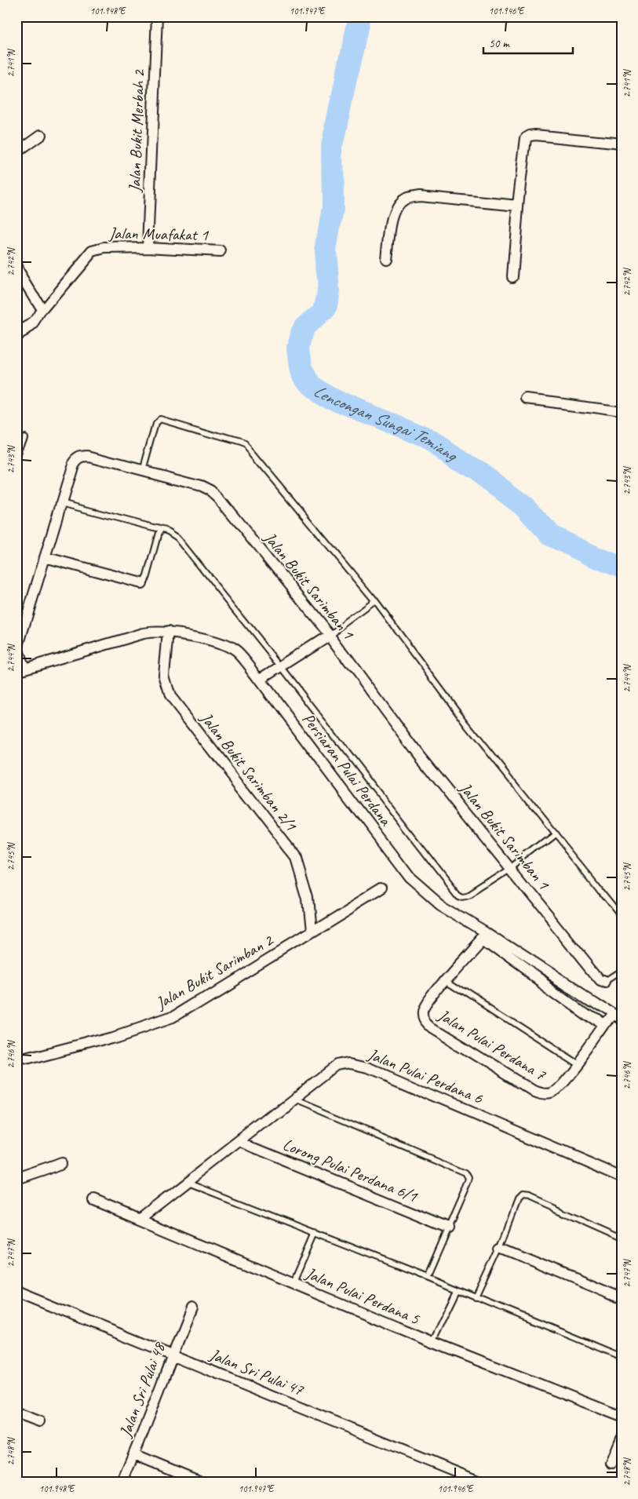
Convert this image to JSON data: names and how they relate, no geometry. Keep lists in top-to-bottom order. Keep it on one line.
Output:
{"streets":{"street":["Jalan Bukit Merbah 2","Jalan Muafakat 1","Jalan Bukit Sarimban 1","Persiaran Pulai Perdana","Jalan Bukit Sarimban 2/1","Jalan Bukit Sarimban 2","Jalan Pulai Perdana 7","Jalan Pulai Perdana 6","Lorong Pulai Perdana 6/1","Jalan Pulai Perdana 5","Jalan Sri Pulai 47","Jalan Sri Pulai 48"]},"crossings":[["Jalan Bukit Merbah 2","Jalan Muafakat 1"],["Jalan Bukit Sarimban 1","Persiaran Pulai Perdana"],["Persiaran Pulai Perdana","Jalan Bukit Sarimban 2/1"],["Persiaran Pulai Perdana","Jalan Pulai Perdana 7"],["Jalan Bukit Sarimban 2/1","Jalan Bukit Sarimban 2"],["Jalan Pulai Perdana 6","Lorong Pulai Perdana 6/1"],["Jalan Pulai Perdana 6","Jalan Pulai Perdana 5"],["Jalan Sri Pulai 47","Jalan Sri Pulai 48"]],"water":["Lencongan Sungai Temiang"],"scale_bar":"50 m","coordinates":["101.948°E","101.947°E","101.946°E","2.741°N","2.742°N","2.743°N","2.744°N","2.745°N","2.746°N","2.747°N","2.748°N"]}
